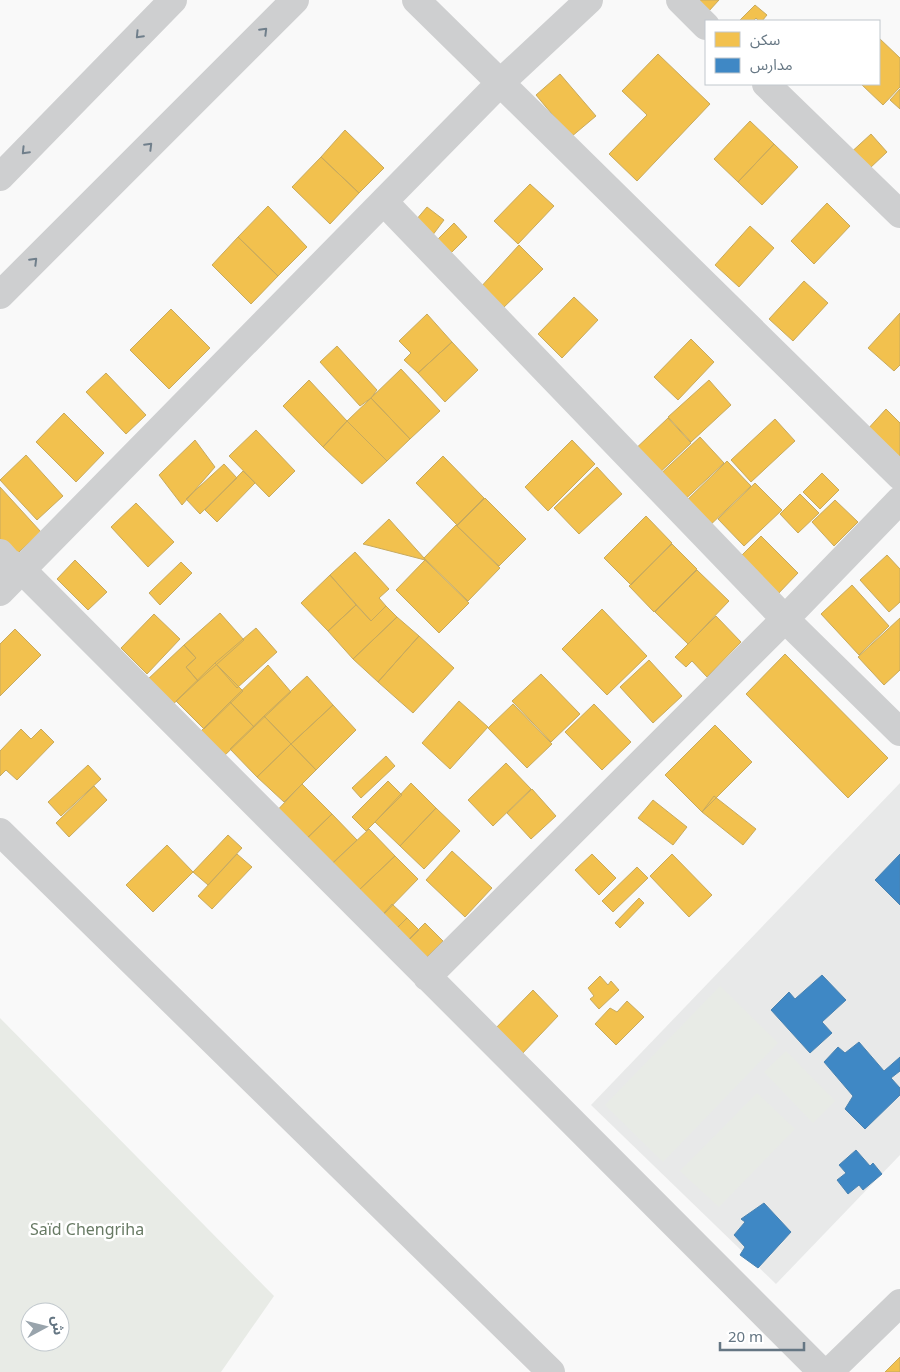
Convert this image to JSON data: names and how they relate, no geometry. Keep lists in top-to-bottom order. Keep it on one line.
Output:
{"parks":["Saïd Chengriha"],"legend":["سكن","مدارس"],"scale_bar":"20 m","north":"right"}
